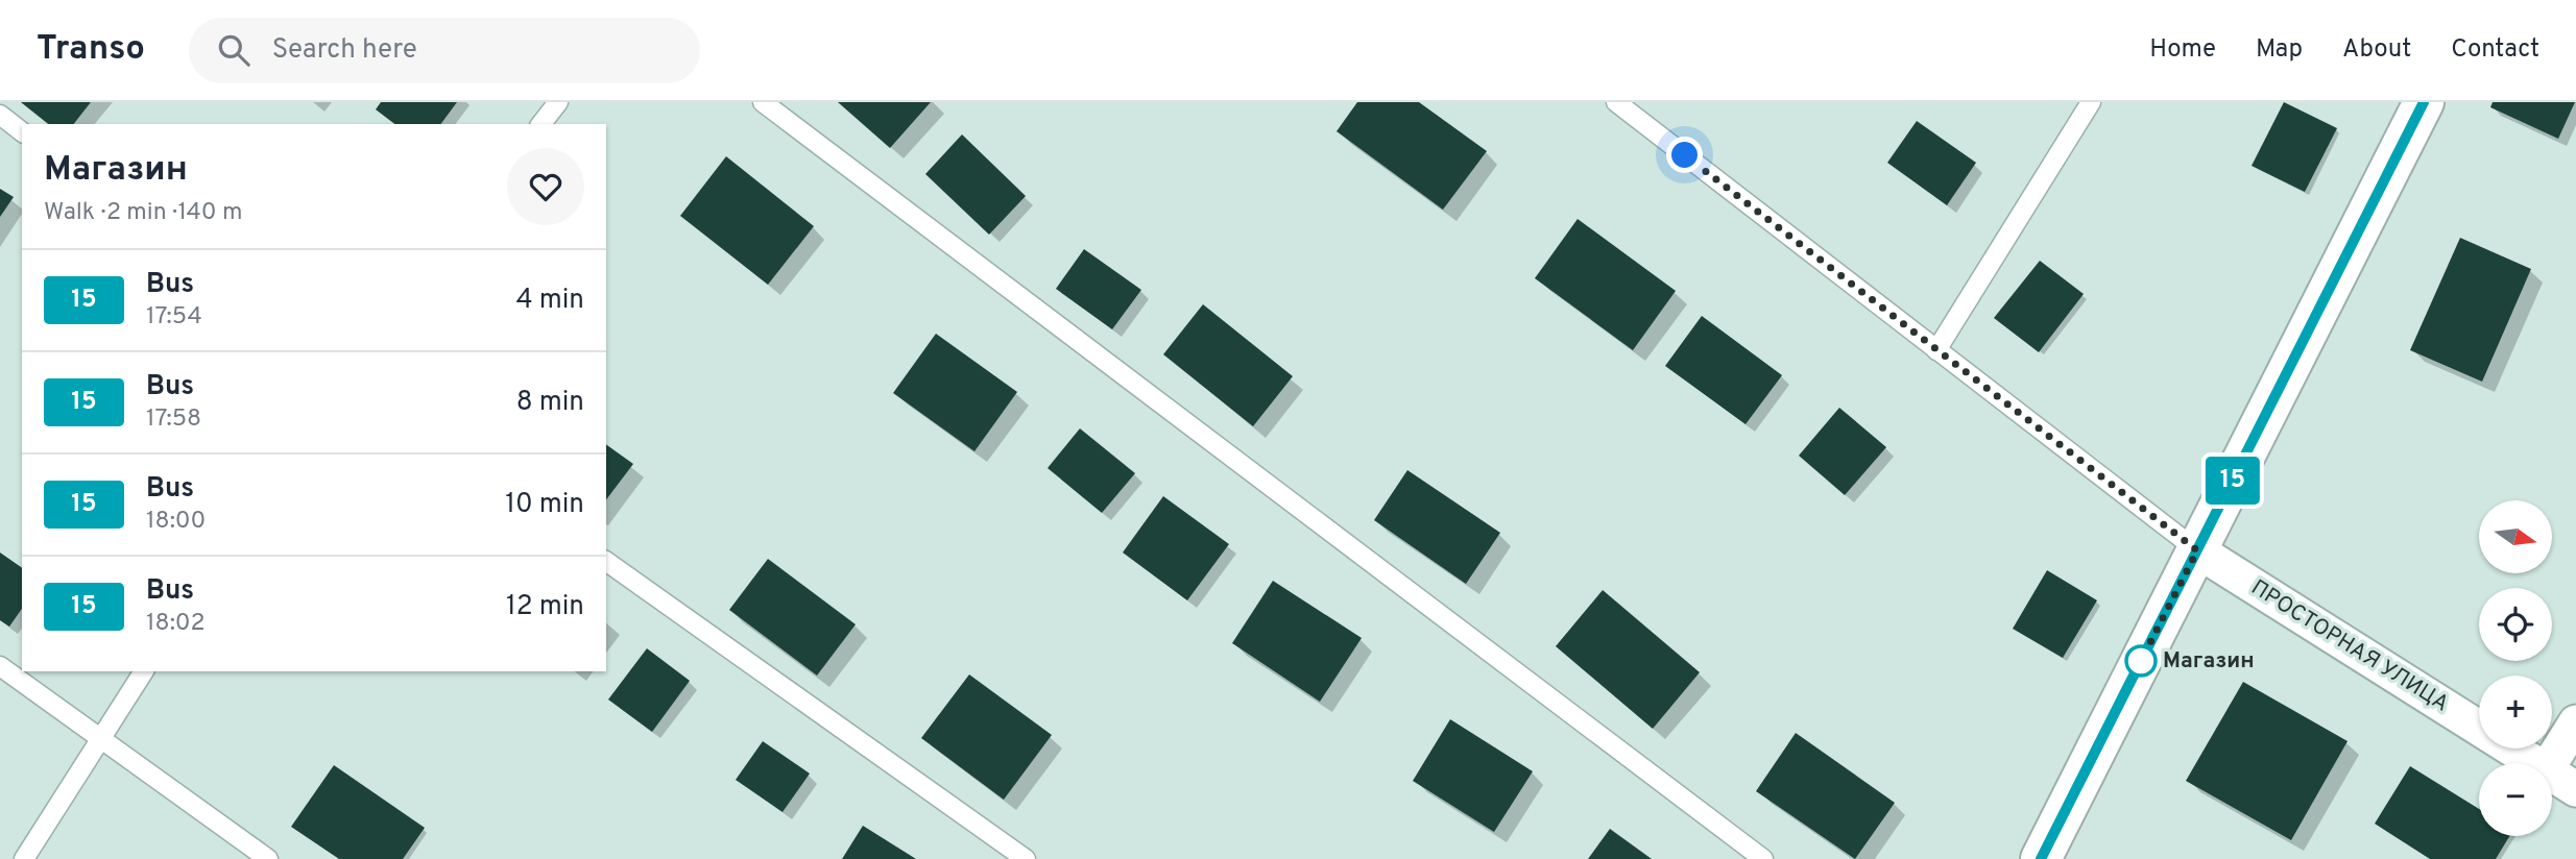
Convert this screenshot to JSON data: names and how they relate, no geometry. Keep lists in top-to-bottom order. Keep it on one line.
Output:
{"streets":{"street":["ПРОСТОРНАЯ УЛИЦА"]},"places":["Магазин"],"lines":["bus line 15"],"north":"right","page":{"header":"Transo","search":"Search here","nav":["Home","Map","About","Contact"],"on_map":"15","heading":["Магазин","Walk · 2 min · 140 m"],"list":[{"mark":"15","name":"Bus","note":"17:54","value":"4 min"},{"mark":"15","name":"Bus","note":"17:58","value":"8 min"},{"mark":"15","name":"Bus","note":"18:00","value":"10 min"},{"mark":"15","name":"Bus","note":"18:02","value":"12 min"}],"map_buttons":["+","−"]}}
